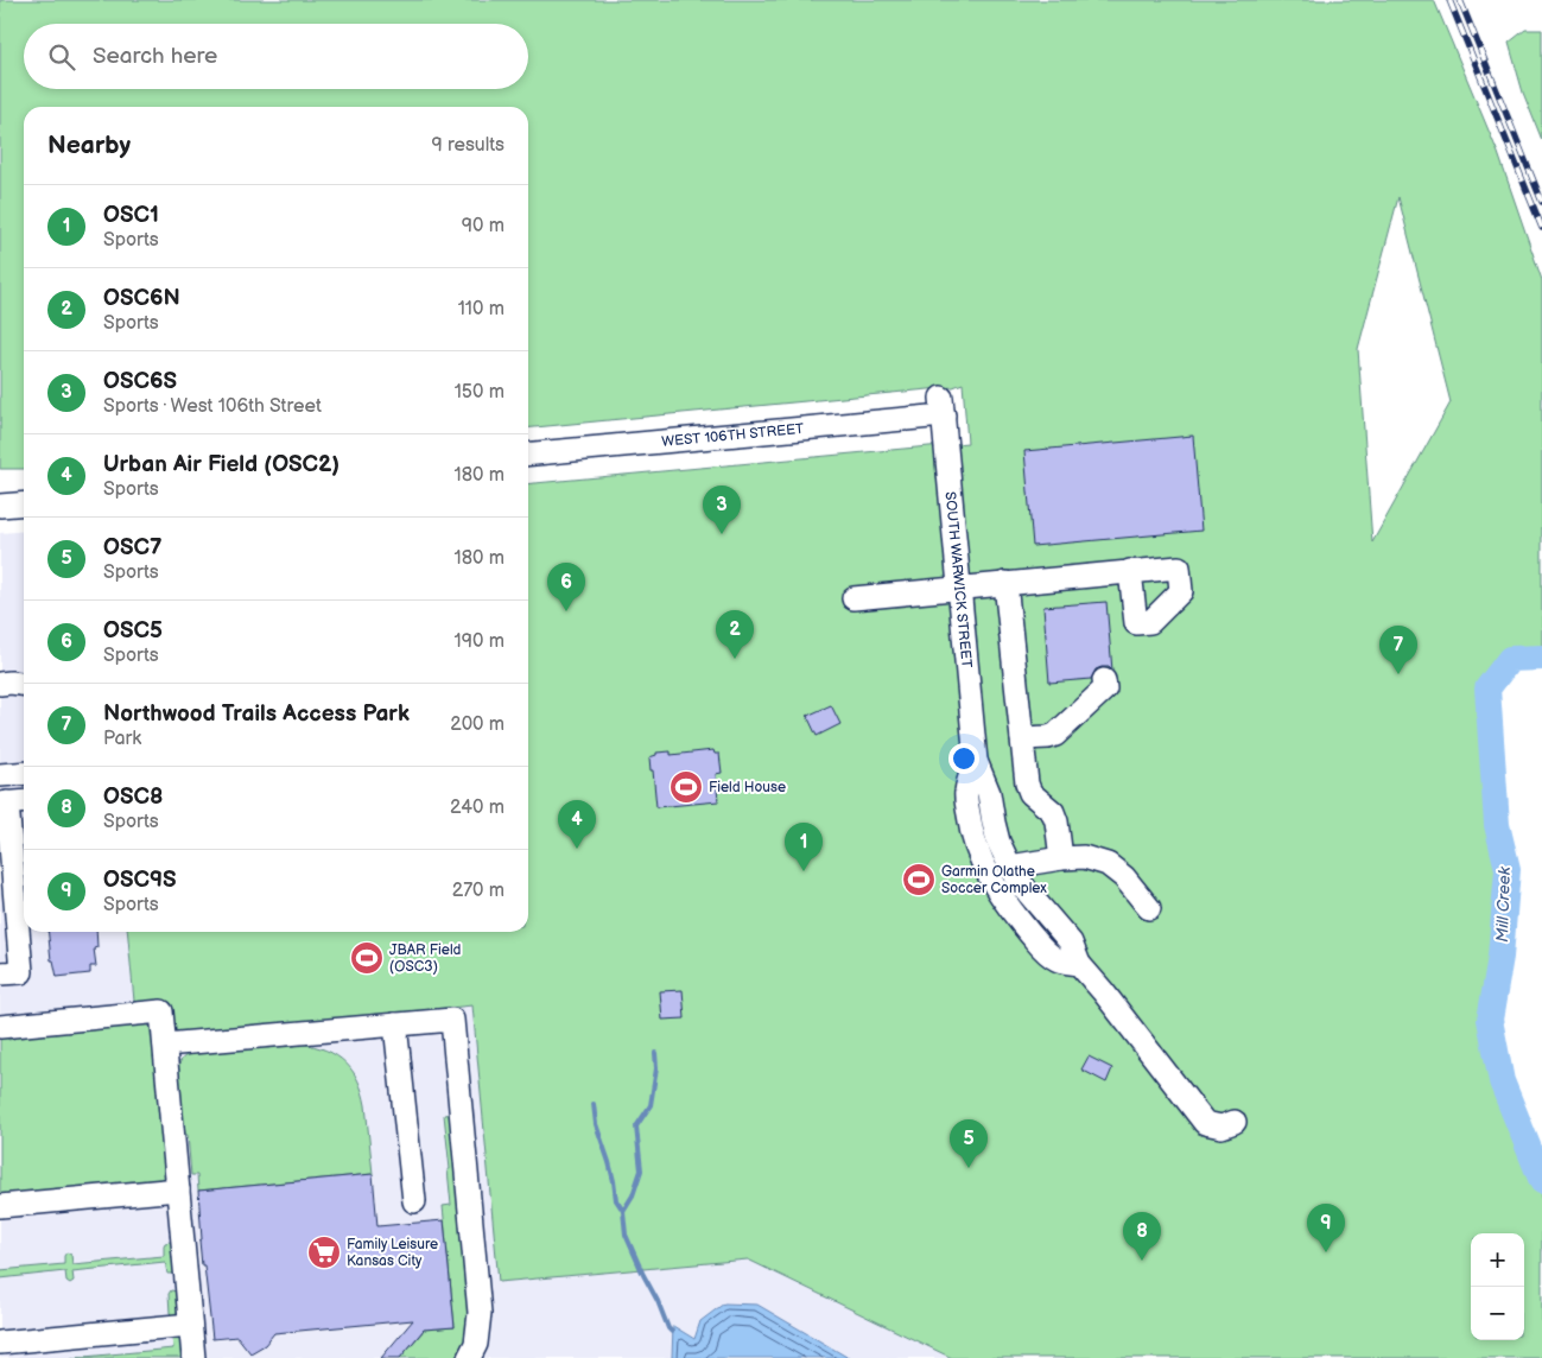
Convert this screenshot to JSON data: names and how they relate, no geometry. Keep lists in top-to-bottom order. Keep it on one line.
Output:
{"streets":{"street":["WEST 106TH STREET","SOUTH WARWICK STREET"]},"crossings":[["WEST 106TH STREET","SOUTH WARWICK STREET"]],"water":["Mill Creek"],"places":{"sports":["Field House","Garmin Olathe Soccer Complex","JBAR Field (OSC3)"],"supermarket":["Family Leisure Kansas City"]},"page":{"search":"Search here","heading":["Nearby","9 results"],"list":[{"mark":"1","name":"OSC1","note":"Sports","value":"90 m"},{"mark":"2","name":"OSC6N","note":"Sports","value":"110 m"},{"mark":"3","name":"OSC6S","note":"Sports · West 106th Street","value":"150 m"},{"mark":"4","name":"Urban Air Field (OSC2)","note":"Sports","value":"180 m"},{"mark":"5","name":"OSC7","note":"Sports","value":"180 m"},{"mark":"6","name":"OSC5","note":"Sports","value":"190 m"},{"mark":"7","name":"Northwood Trails Access Park","note":"Park","value":"200 m"},{"mark":"8","name":"OSC8","note":"Sports","value":"240 m"},{"mark":"9","name":"OSC9S","note":"Sports","value":"270 m"}],"pins":["3","6","2","7","4","1","5","9","8"],"map_buttons":["+","−"]}}
